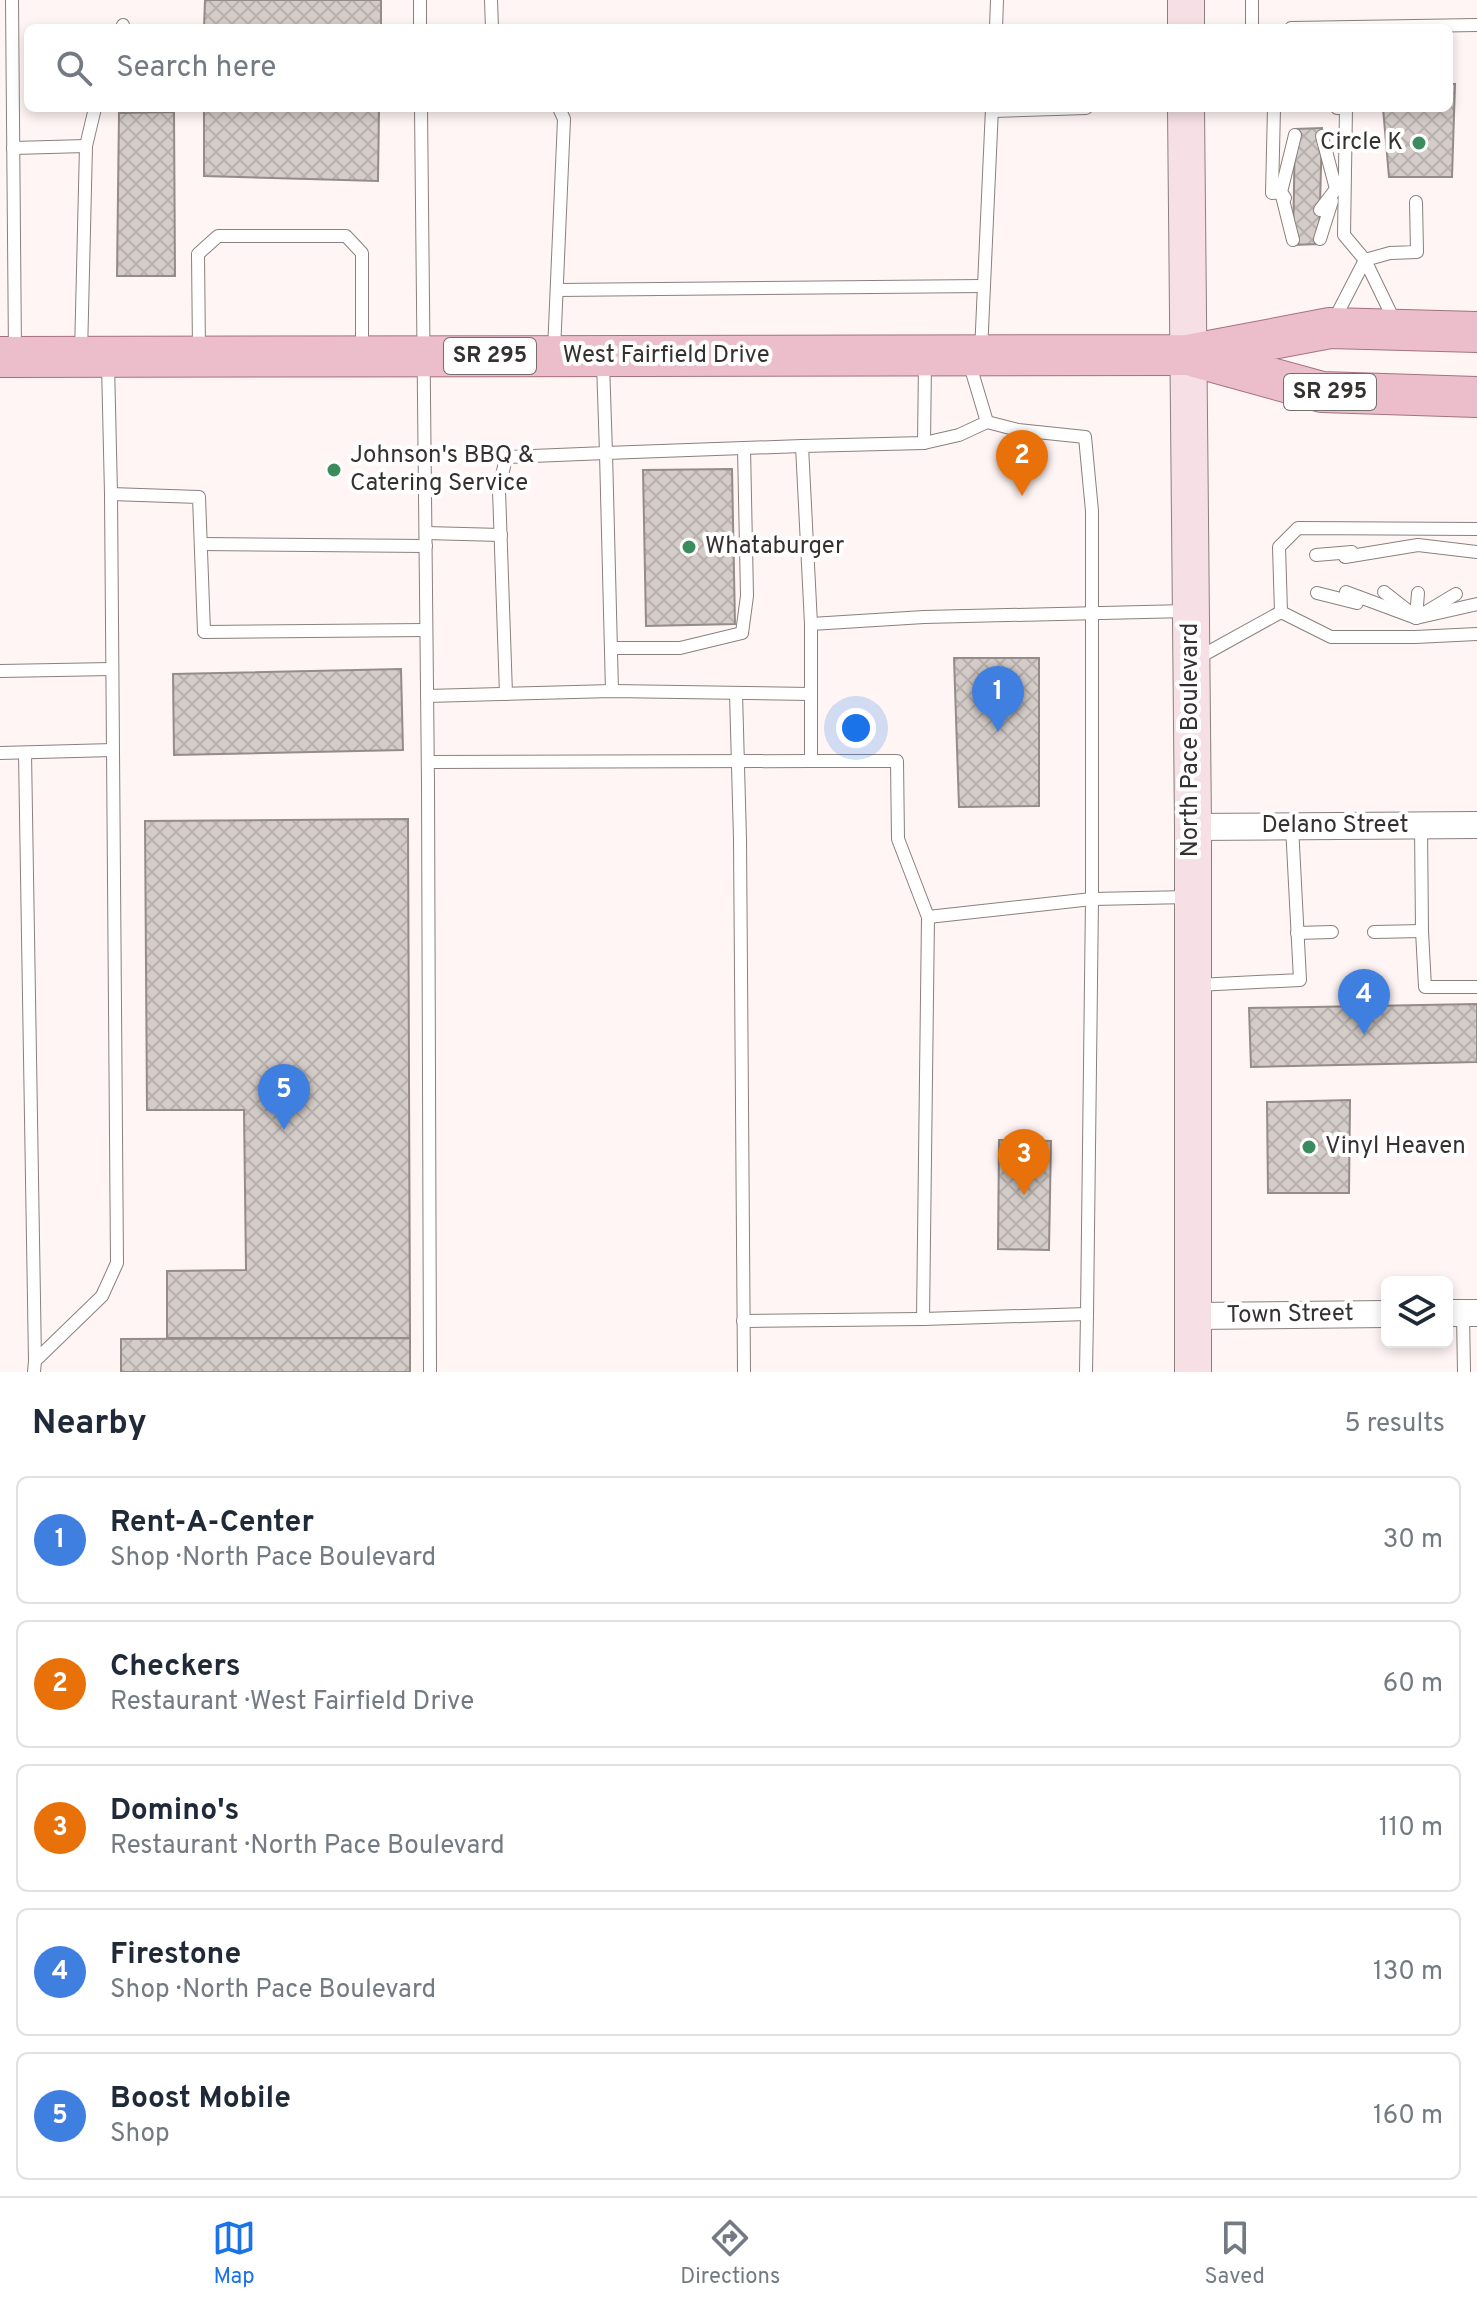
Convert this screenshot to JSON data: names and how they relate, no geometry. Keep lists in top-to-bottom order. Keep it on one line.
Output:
{"streets":{"main road":["SR 295","West Fairfield Drive","North Pace Boulevard"],"street":["Delano Street","Town Street"]},"crossings":[["West Fairfield Drive","North Pace Boulevard"],["North Pace Boulevard","Delano Street"],["North Pace Boulevard","Town Street"]],"places":["Circle K","Johnson's BBQ & Catering Service","Whataburger","Vinyl Heaven"],"page":{"search":"Search here","pins":["2","1","4","5","3"],"heading":["Nearby","5 results"],"list":[{"mark":"1","name":"Rent-A-Center","note":"Shop · North Pace Boulevard","value":"30 m"},{"mark":"2","name":"Checkers","note":"Restaurant · West Fairfield Drive","value":"60 m"},{"mark":"3","name":"Domino's","note":"Restaurant · North Pace Boulevard","value":"110 m"},{"mark":"4","name":"Firestone","note":"Shop · North Pace Boulevard","value":"130 m"},{"mark":"5","name":"Boost Mobile","note":"Shop","value":"160 m"}],"nav":["Map","Directions","Saved"]}}
